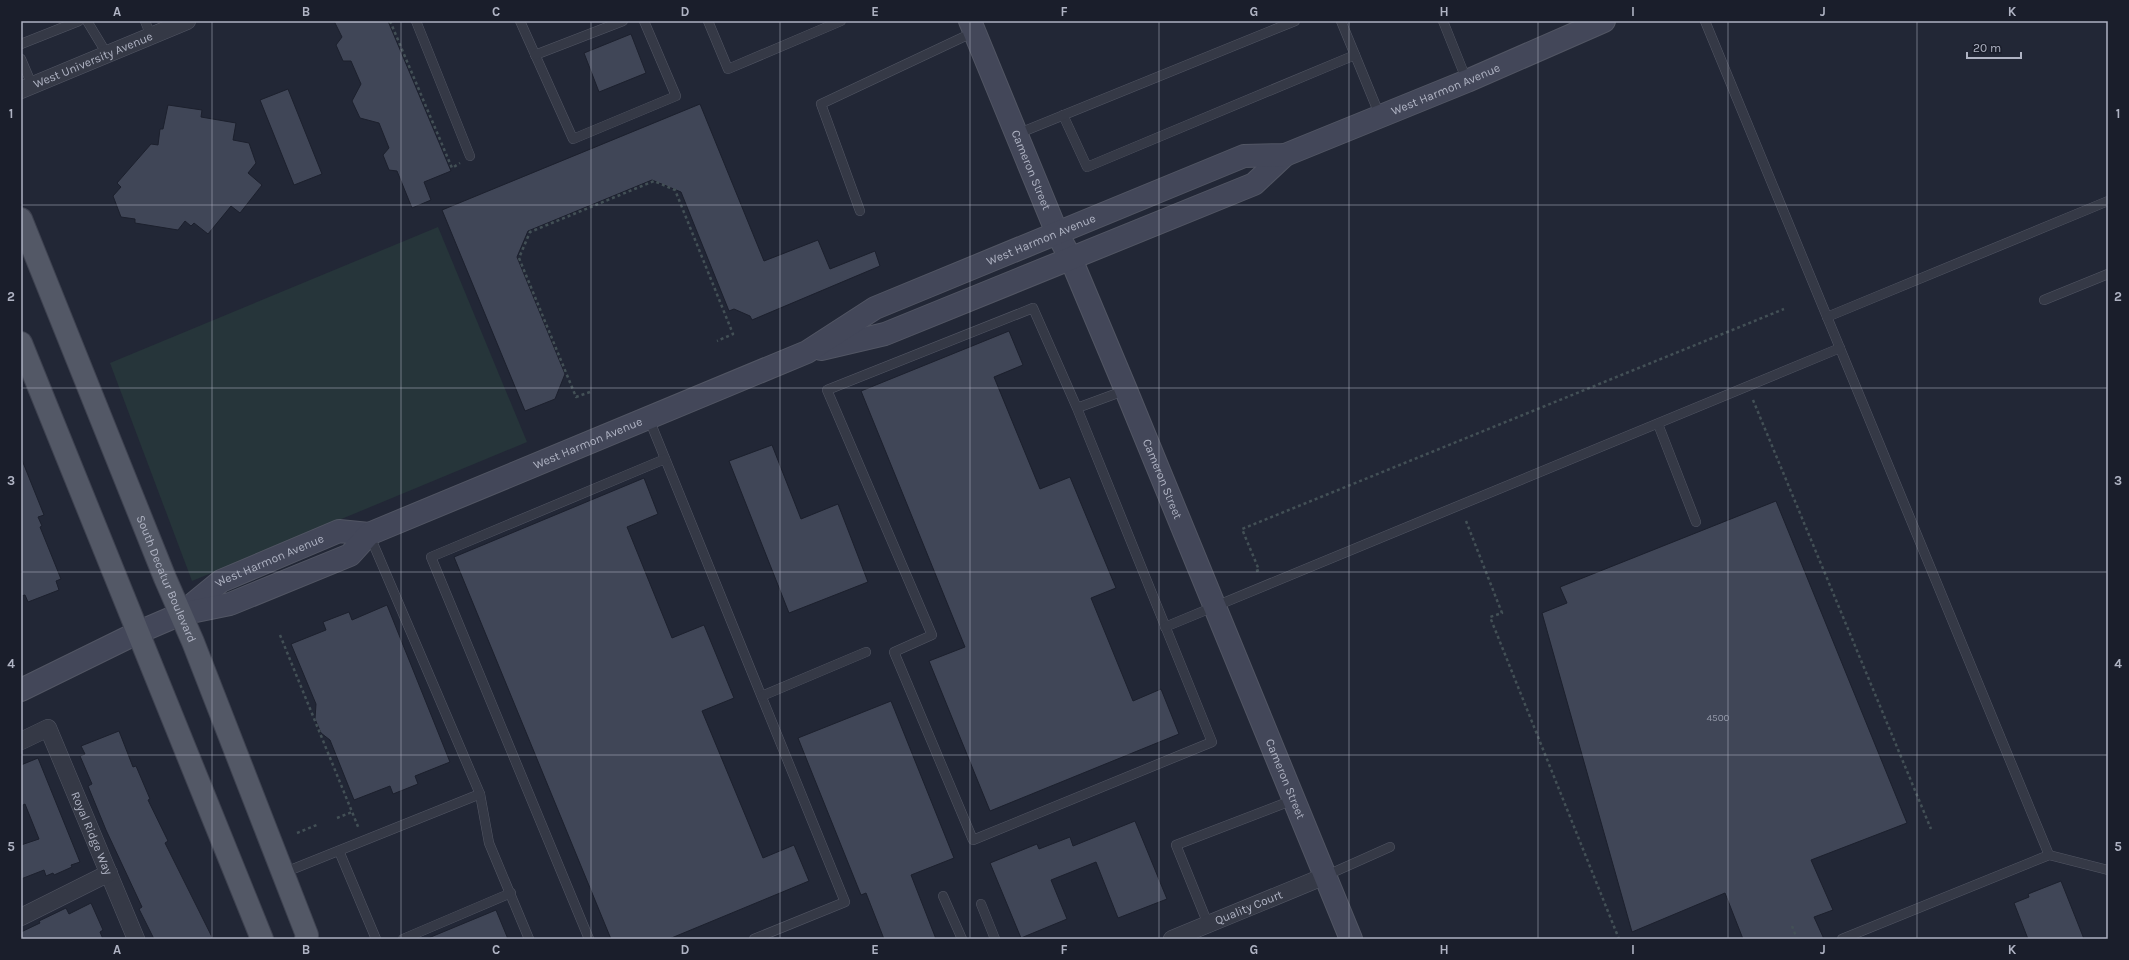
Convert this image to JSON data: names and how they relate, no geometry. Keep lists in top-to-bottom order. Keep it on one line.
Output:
{"streets":{"main road":["West Harmon Avenue","Cameron Street","South Decatur Boulevard"],"street":["West University Avenue","Royal Ridge Way","Quality Court"]},"crossings":[["West Harmon Avenue","Cameron Street"],["West Harmon Avenue","South Decatur Boulevard"],["Cameron Street","Quality Court"]],"house_numbers":["4500"],"scale_bar":"20 m","grid":{"columns":["A","B","C","D","E","F","G","H","I","J","K"],"rows":["1","2","3","4","5"]}}
